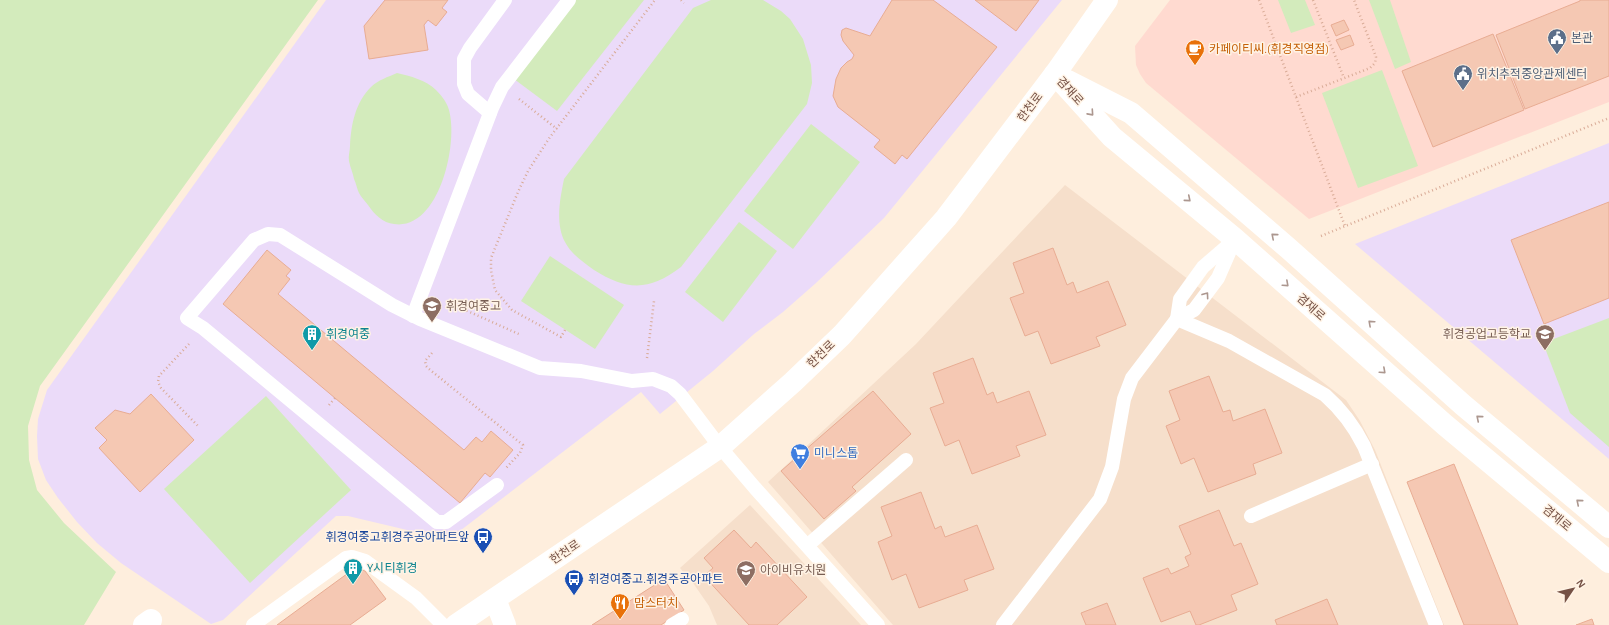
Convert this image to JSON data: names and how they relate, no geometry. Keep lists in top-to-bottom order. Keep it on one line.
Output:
{"streets":{"main road":["겸재로","한천로"]},"crossings":[["겸재로","한천로"]],"places":{"public building":["본관","위치추적중앙관제센터"],"cafe":["카페이티씨.(휘경직영점)"],"school or university":["휘경여중고","휘경공업고등학교","아이비유치원"],"building":["휘경여중","Y시티휘경"],"supermarket":["미니스톱"],"bus stop":["휘경여중고휘경주공아파트앞","휘경여중고.휘경주공아파트"],"restaurant":["맘스터치"]},"north":"top right"}
